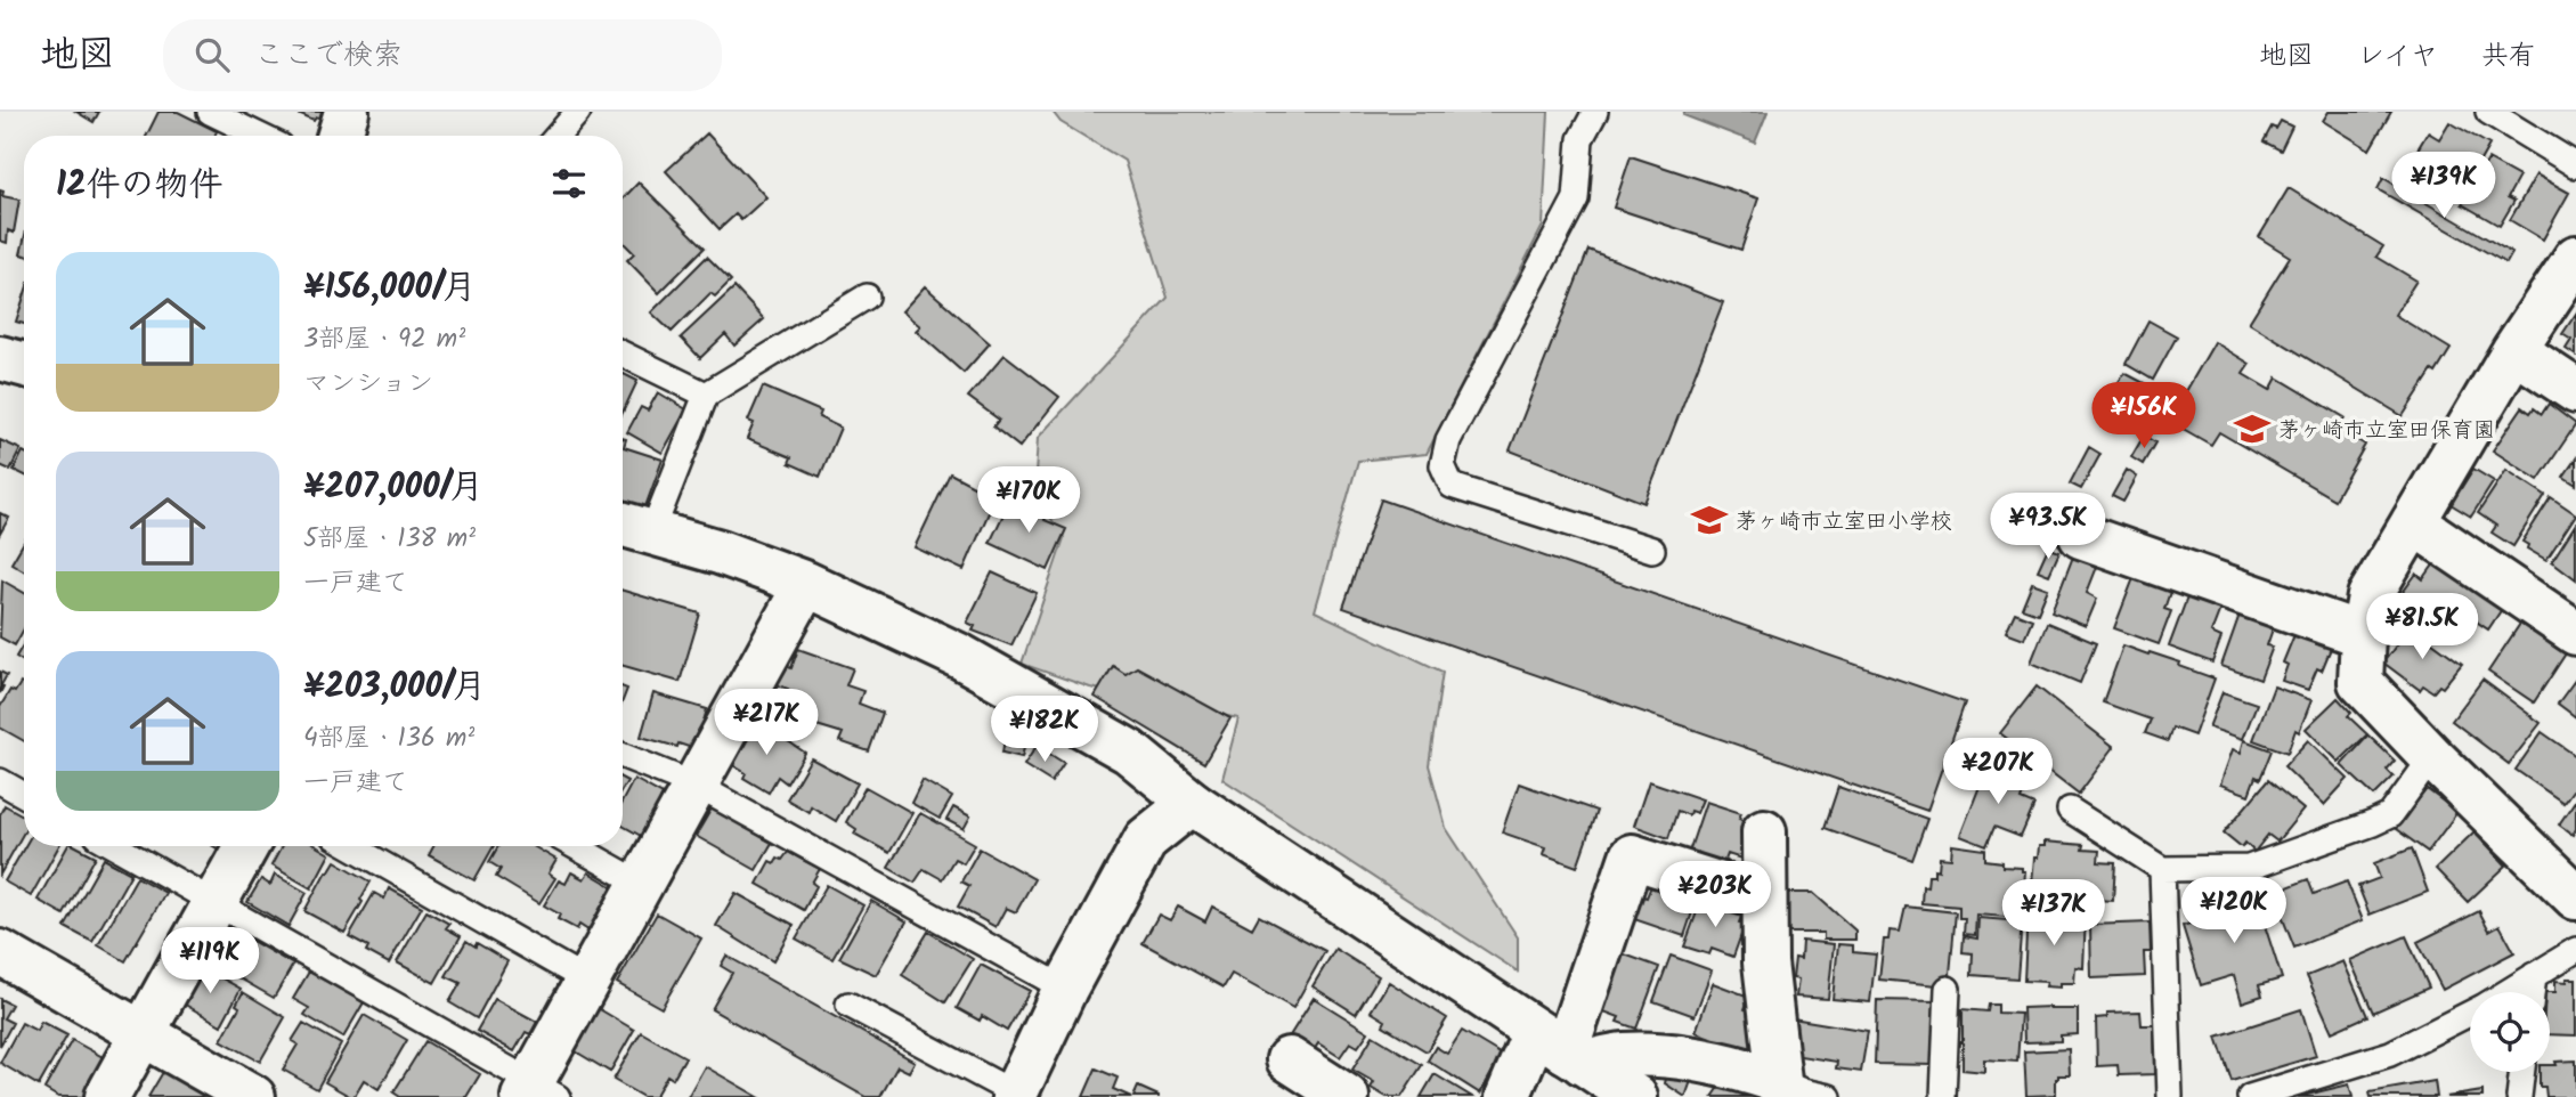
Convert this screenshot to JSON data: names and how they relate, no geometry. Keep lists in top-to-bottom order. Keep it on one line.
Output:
{"places":{"school or university":["茅ヶ崎市立室田保育園","茅ヶ崎市立室田小学校"]},"page":{"header":"地図","search":"ここで検索","nav":["地図","レイヤ","共有"],"heading":"12件の物件","price":["¥139K","¥156K","¥170K","¥93.5K","¥81.5K","¥217K","¥182K","¥207K","¥203K","¥120K","¥137K","¥119K"],"list":[{"name":"¥156,000/月","note":"3部屋 · 92 m² · マンション"},{"name":"¥207,000/月","note":"5部屋 · 138 m² · 一戸建て"},{"name":"¥203,000/月","note":"4部屋 · 136 m² · 一戸建て"}]}}
